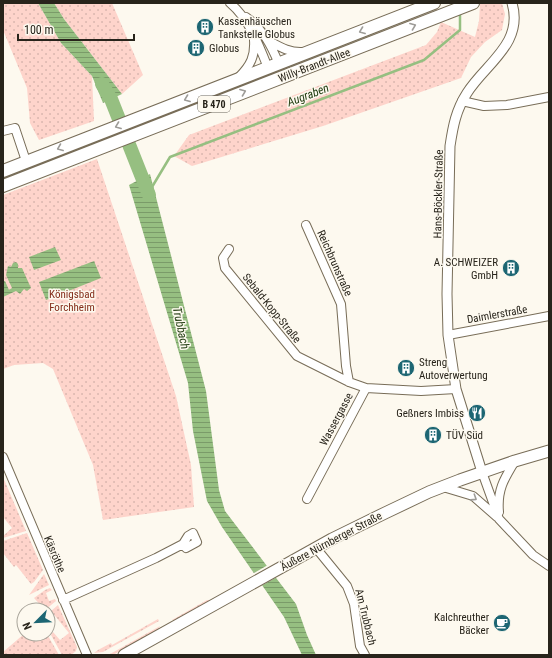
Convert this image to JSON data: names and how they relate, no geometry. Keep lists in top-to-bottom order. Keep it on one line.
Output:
{"streets":{"main road":["Willy-Brandt-Allee","B 470","Äußere Nürnberger Straße"],"street":["Hans-Böckler-Straße","Reichbrunstraße","Sebald-Kopp-Straße","Daimlerstraße","Wassergasse","Käsröthe","Am Trubbach"]},"crossings":[["Willy-Brandt-Allee","B 470"],["Hans-Böckler-Straße","Daimlerstraße"],["Hans-Böckler-Straße","Wassergasse"],["Hans-Böckler-Straße","Äußere Nürnberger Straße"],["Reichbrunstraße","Sebald-Kopp-Straße"],["Sebald-Kopp-Straße","Wassergasse"],["Äußere Nürnberger Straße","Am Trubbach"]],"water":["Augraben","Trubbach"],"parks":["Königsbad Forchheim"],"places":{"building":["Kassenhäuschen Tankstelle Globus","Globus","A. SCHWEIZER GmbH","Streng Autoverwertung","TÜV Süd"],"restaurant":["Geßners Imbiss"],"cafe":["Kalchreuther Bäcker"]},"scale_bar":"100 m","north":"bottom left"}
